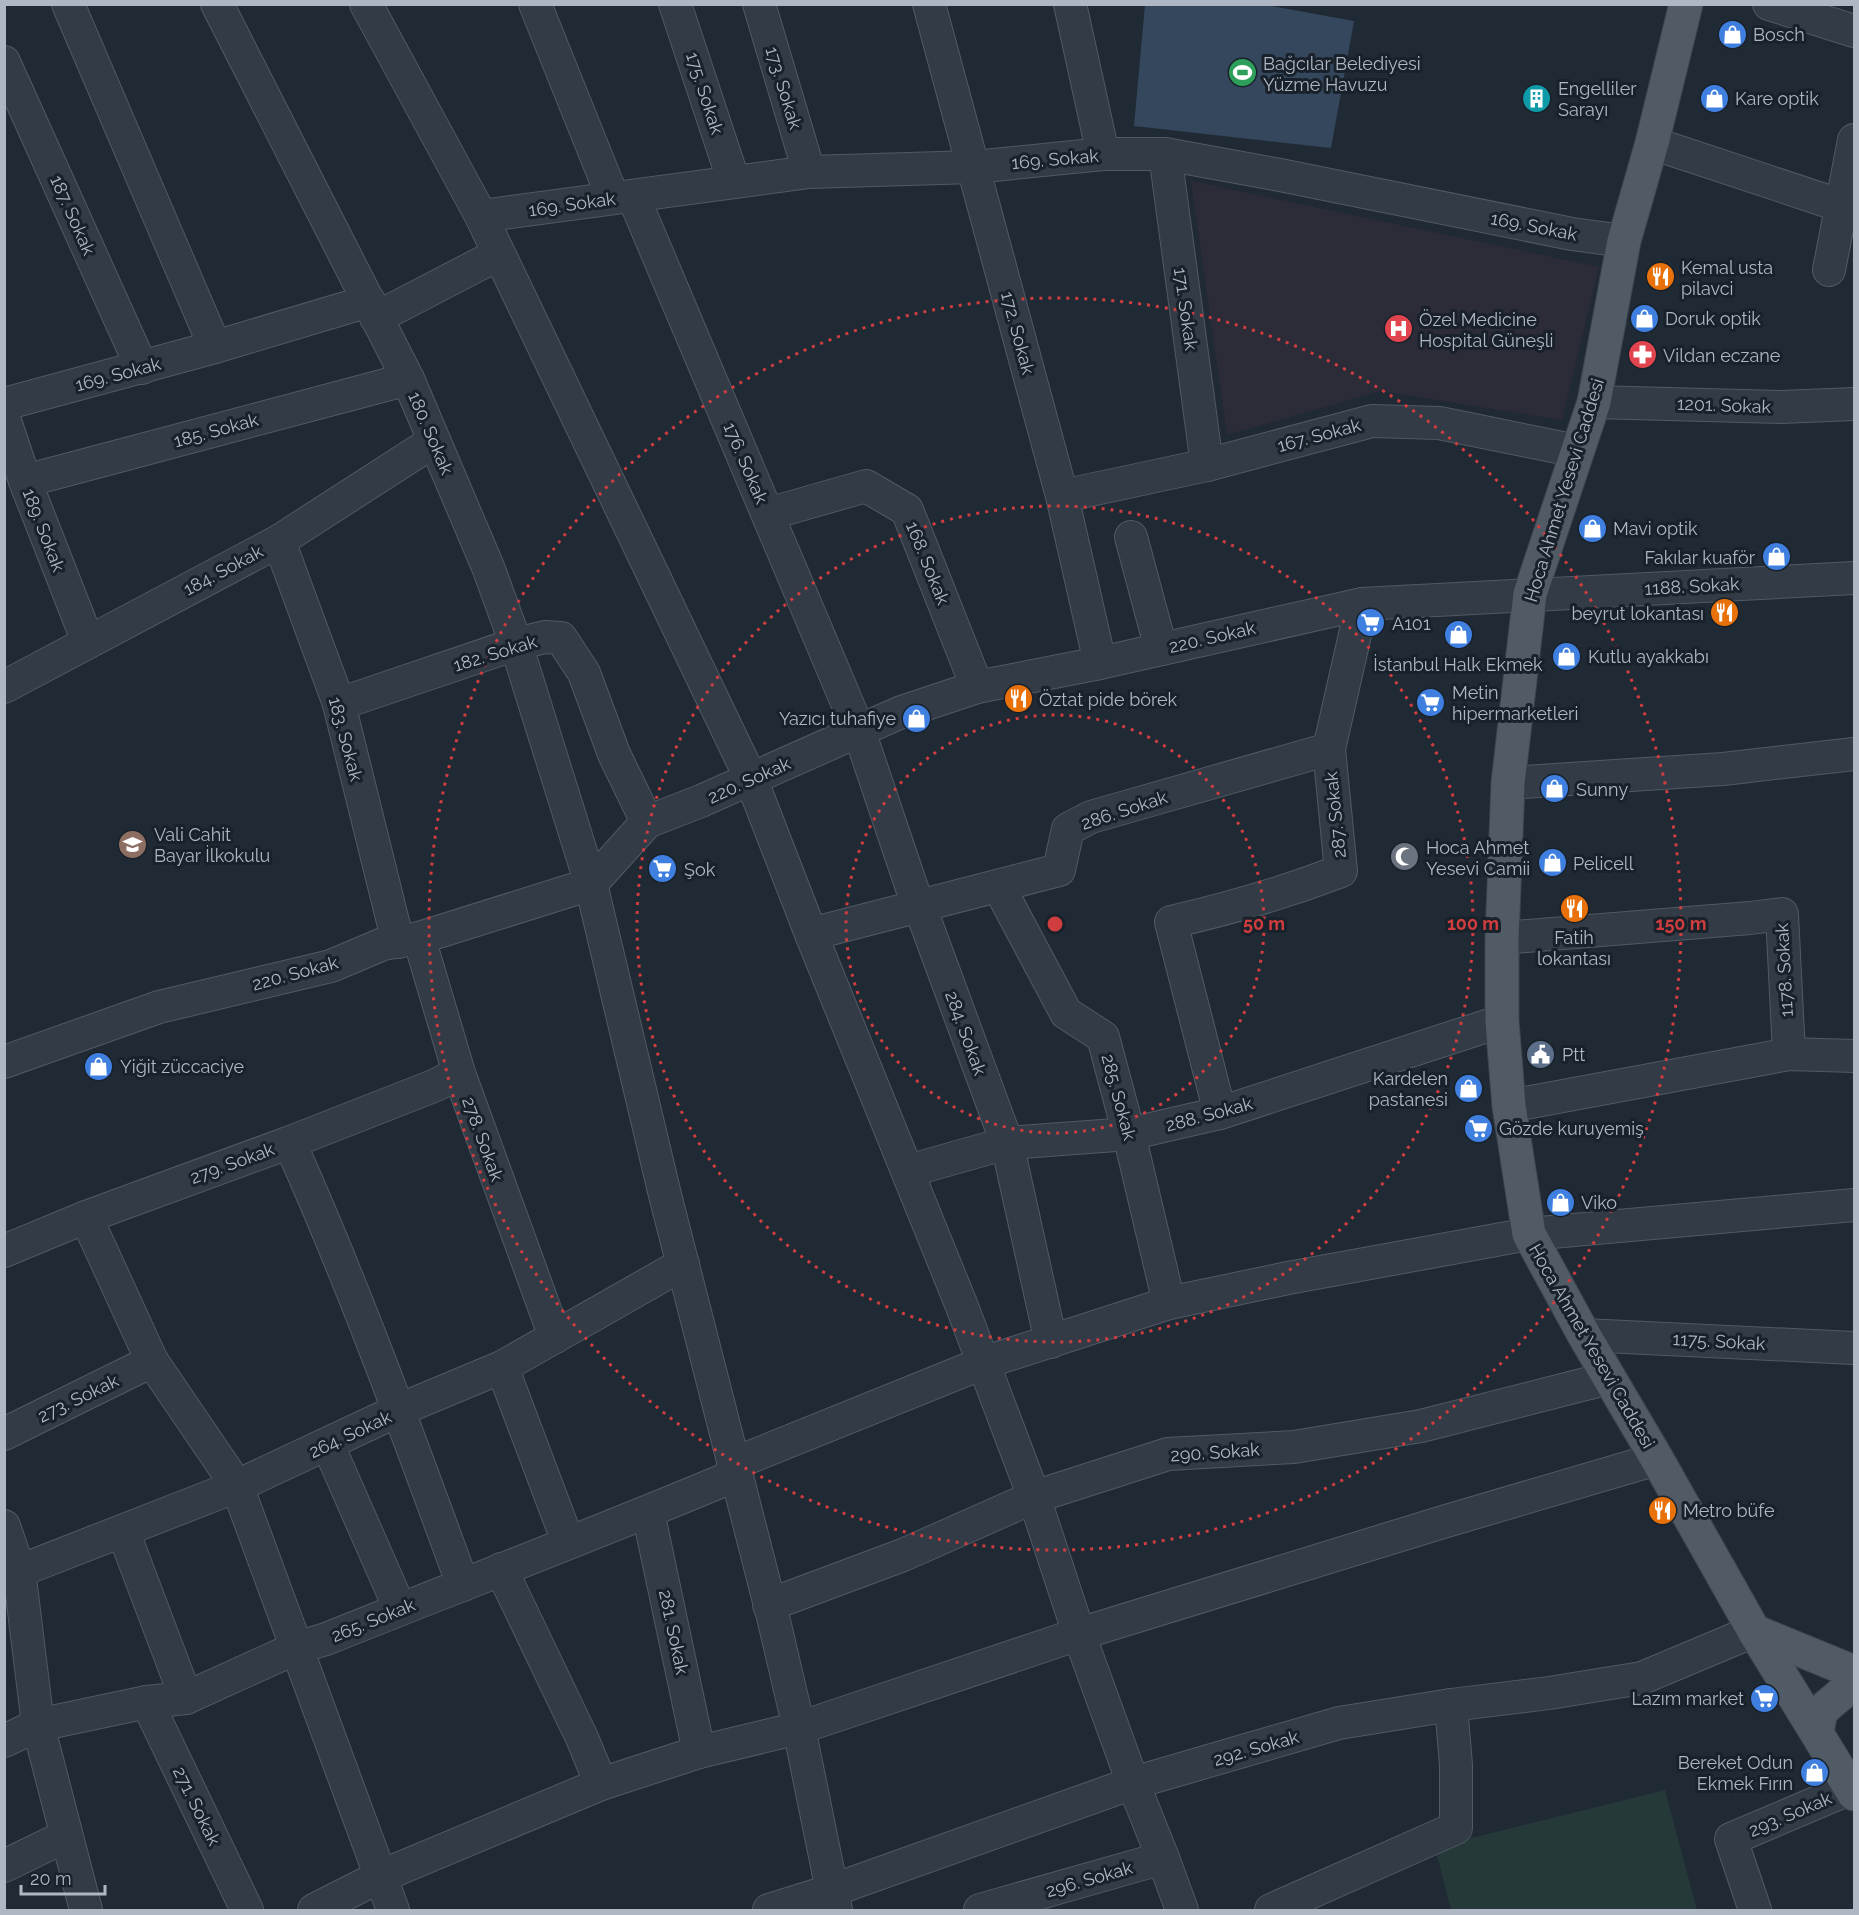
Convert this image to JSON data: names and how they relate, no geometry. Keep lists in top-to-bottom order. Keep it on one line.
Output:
{"streets":{"main road":["Hoca Ahmet Yesevi Caddesi"],"street":["173. Sokak","175. Sokak","169. Sokak","187. Sokak","171. Sokak","172. Sokak","1201. Sokak","185. Sokak","180. Sokak","167. Sokak","176. Sokak","189. Sokak","168. Sokak","184. Sokak","1188. Sokak","220. Sokak","182. Sokak","183. Sokak","286. Sokak","287. Sokak","1178. Sokak","284. Sokak","285. Sokak","288. Sokak","278. Sokak","279. Sokak","1175. Sokak","273. Sokak","264. Sokak","290. Sokak","265. Sokak","281. Sokak","292. Sokak","271. Sokak","293. Sokak","296. Sokak"]},"crossings":[["173. Sokak","169. Sokak"],["175. Sokak","169. Sokak"],["169. Sokak","187. Sokak"],["169. Sokak","171. Sokak"],["169. Sokak","172. Sokak"],["169. Sokak","180. Sokak"],["169. Sokak","176. Sokak"],["169. Sokak","Hoca Ahmet Yesevi Caddesi"],["171. Sokak","167. Sokak"],["172. Sokak","167. Sokak"],["172. Sokak","220. Sokak"],["1201. Sokak","Hoca Ahmet Yesevi Caddesi"],["185. Sokak","180. Sokak"],["185. Sokak","189. Sokak"],["180. Sokak","184. Sokak"],["180. Sokak","220. Sokak"],["180. Sokak","182. Sokak"],["180. Sokak","264. Sokak"],["180. Sokak","290. Sokak"],["180. Sokak","265. Sokak"],["180. Sokak","292. Sokak"],["167. Sokak","Hoca Ahmet Yesevi Caddesi"],["176. Sokak","168. Sokak"],["176. Sokak","220. Sokak"],["176. Sokak","284. Sokak"],["Hoca Ahmet Yesevi Caddesi","1188. Sokak"],["Hoca Ahmet Yesevi Caddesi","220. Sokak"],["Hoca Ahmet Yesevi Caddesi","1178. Sokak"],["Hoca Ahmet Yesevi Caddesi","288. Sokak"],["Hoca Ahmet Yesevi Caddesi","1175. Sokak"],["Hoca Ahmet Yesevi Caddesi","290. Sokak"],["Hoca Ahmet Yesevi Caddesi","265. Sokak"],["Hoca Ahmet Yesevi Caddesi","292. Sokak"],["Hoca Ahmet Yesevi Caddesi","293. Sokak"],["189. Sokak","184. Sokak"],["168. Sokak","220. Sokak"],["184. Sokak","183. Sokak"],["1188. Sokak","220. Sokak"],["220. Sokak","182. Sokak"],["220. Sokak","183. Sokak"],["220. Sokak","287. Sokak"],["220. Sokak","284. Sokak"],["220. Sokak","278. Sokak"],["182. Sokak","183. Sokak"],["183. Sokak","278. Sokak"],["286. Sokak","287. Sokak"],["286. Sokak","284. Sokak"],["286. Sokak","285. Sokak"],["287. Sokak","288. Sokak"],["284. Sokak","288. Sokak"],["284. Sokak","265. Sokak"],["285. Sokak","288. Sokak"],["285. Sokak","265. Sokak"],["278. Sokak","279. Sokak"],["278. Sokak","264. Sokak"],["265. Sokak","281. Sokak"],["265. Sokak","271. Sokak"]],"places":{"shop":["Bosch","Kare optik","Doruk optik","Mavi optik","Fakılar kuaför","İstanbul Halk Ekmek","Kutlu ayakkabı","Yazıcı tuhafiye","Sunny","Pelicell","Yiğit züccaciye","Kardelen pastanesi","Viko","Bereket Odun Ekmek Fırın"],"sports":["Bağcılar Belediyesi Yüzme Havuzu"],"building":["Engelliler Sarayı"],"restaurant":["Kemal usta pilavci","beyrut lokantası","Öztat pide börek","Fatih lokantası","Metro büfe"],"hospital":["Özel Medicine Hospital Güneşli"],"pharmacy":["Vildan eczane"],"supermarket":["A101","Metin hipermarketleri","Şok","Gözde kuruyemiş","Lazım market"],"school or university":["Vali Cahit Bayar İlkokulu"],"mosque":["Hoca Ahmet Yesevi Camii"],"public building":["Ptt"]},"scale_bar":"20 m","rings":["50 m","100 m","150 m"]}
